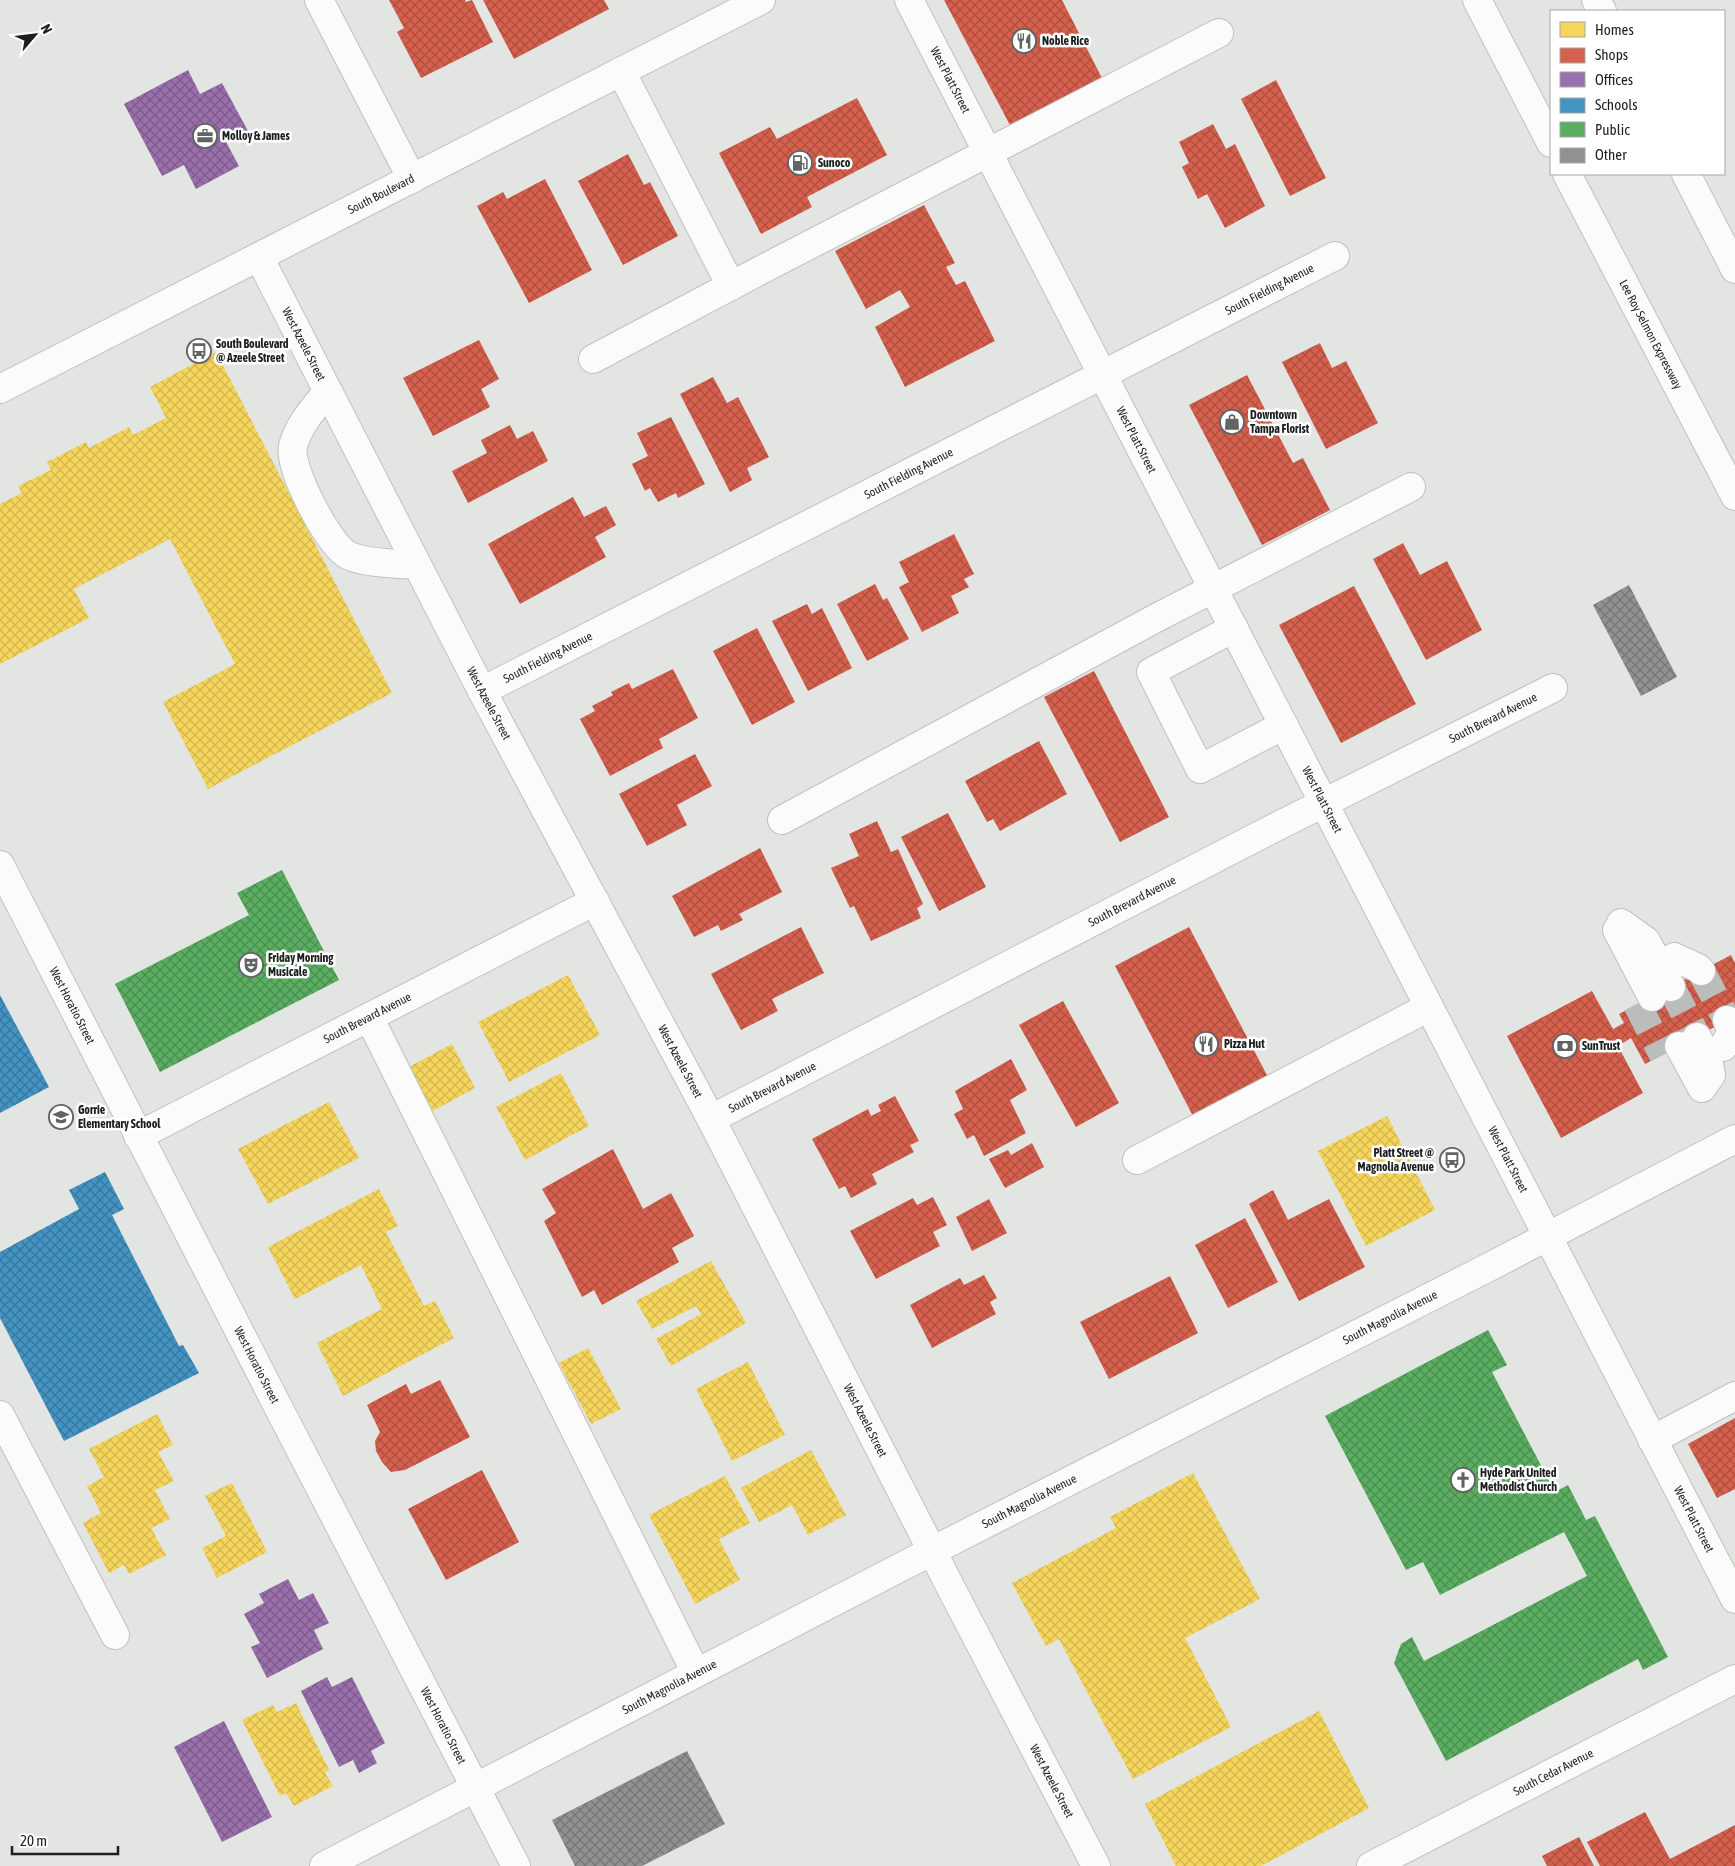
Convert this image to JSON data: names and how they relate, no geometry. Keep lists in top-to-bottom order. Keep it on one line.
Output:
{"streets":{"main road":["West Platt Street","South Boulevard","South Fielding Avenue","Lee Roy Selmon Expressway","West Azeele Street","South Brevard Avenue","West Horatio Street","South Magnolia Avenue","South Cedar Avenue"]},"crossings":[["West Platt Street","South Fielding Avenue"],["West Platt Street","South Brevard Avenue"],["West Platt Street","South Magnolia Avenue"],["South Boulevard","West Azeele Street"],["South Fielding Avenue","West Azeele Street"],["West Azeele Street","South Brevard Avenue"],["West Azeele Street","South Magnolia Avenue"],["South Brevard Avenue","West Horatio Street"],["West Horatio Street","South Magnolia Avenue"]],"places":{"restaurant":["Noble Rice","Pizza Hut"],"office":["Molloy & James"],"fuel station":["Sunoco"],"bus stop":["South Boulevard @ Azeele Street","Platt Street @ Magnolia Avenue"],"shop":["Downtown Tampa Florist"],"theatre":["Friday Morning Musicale"],"bank":["SunTrust"],"school or university":["Gorrie Elementary School"],"church":["Hyde Park United Methodist Church"]},"legend":["Homes","Shops","Offices","Schools","Public","Other"],"scale_bar":"20 m","north":"top right"}
